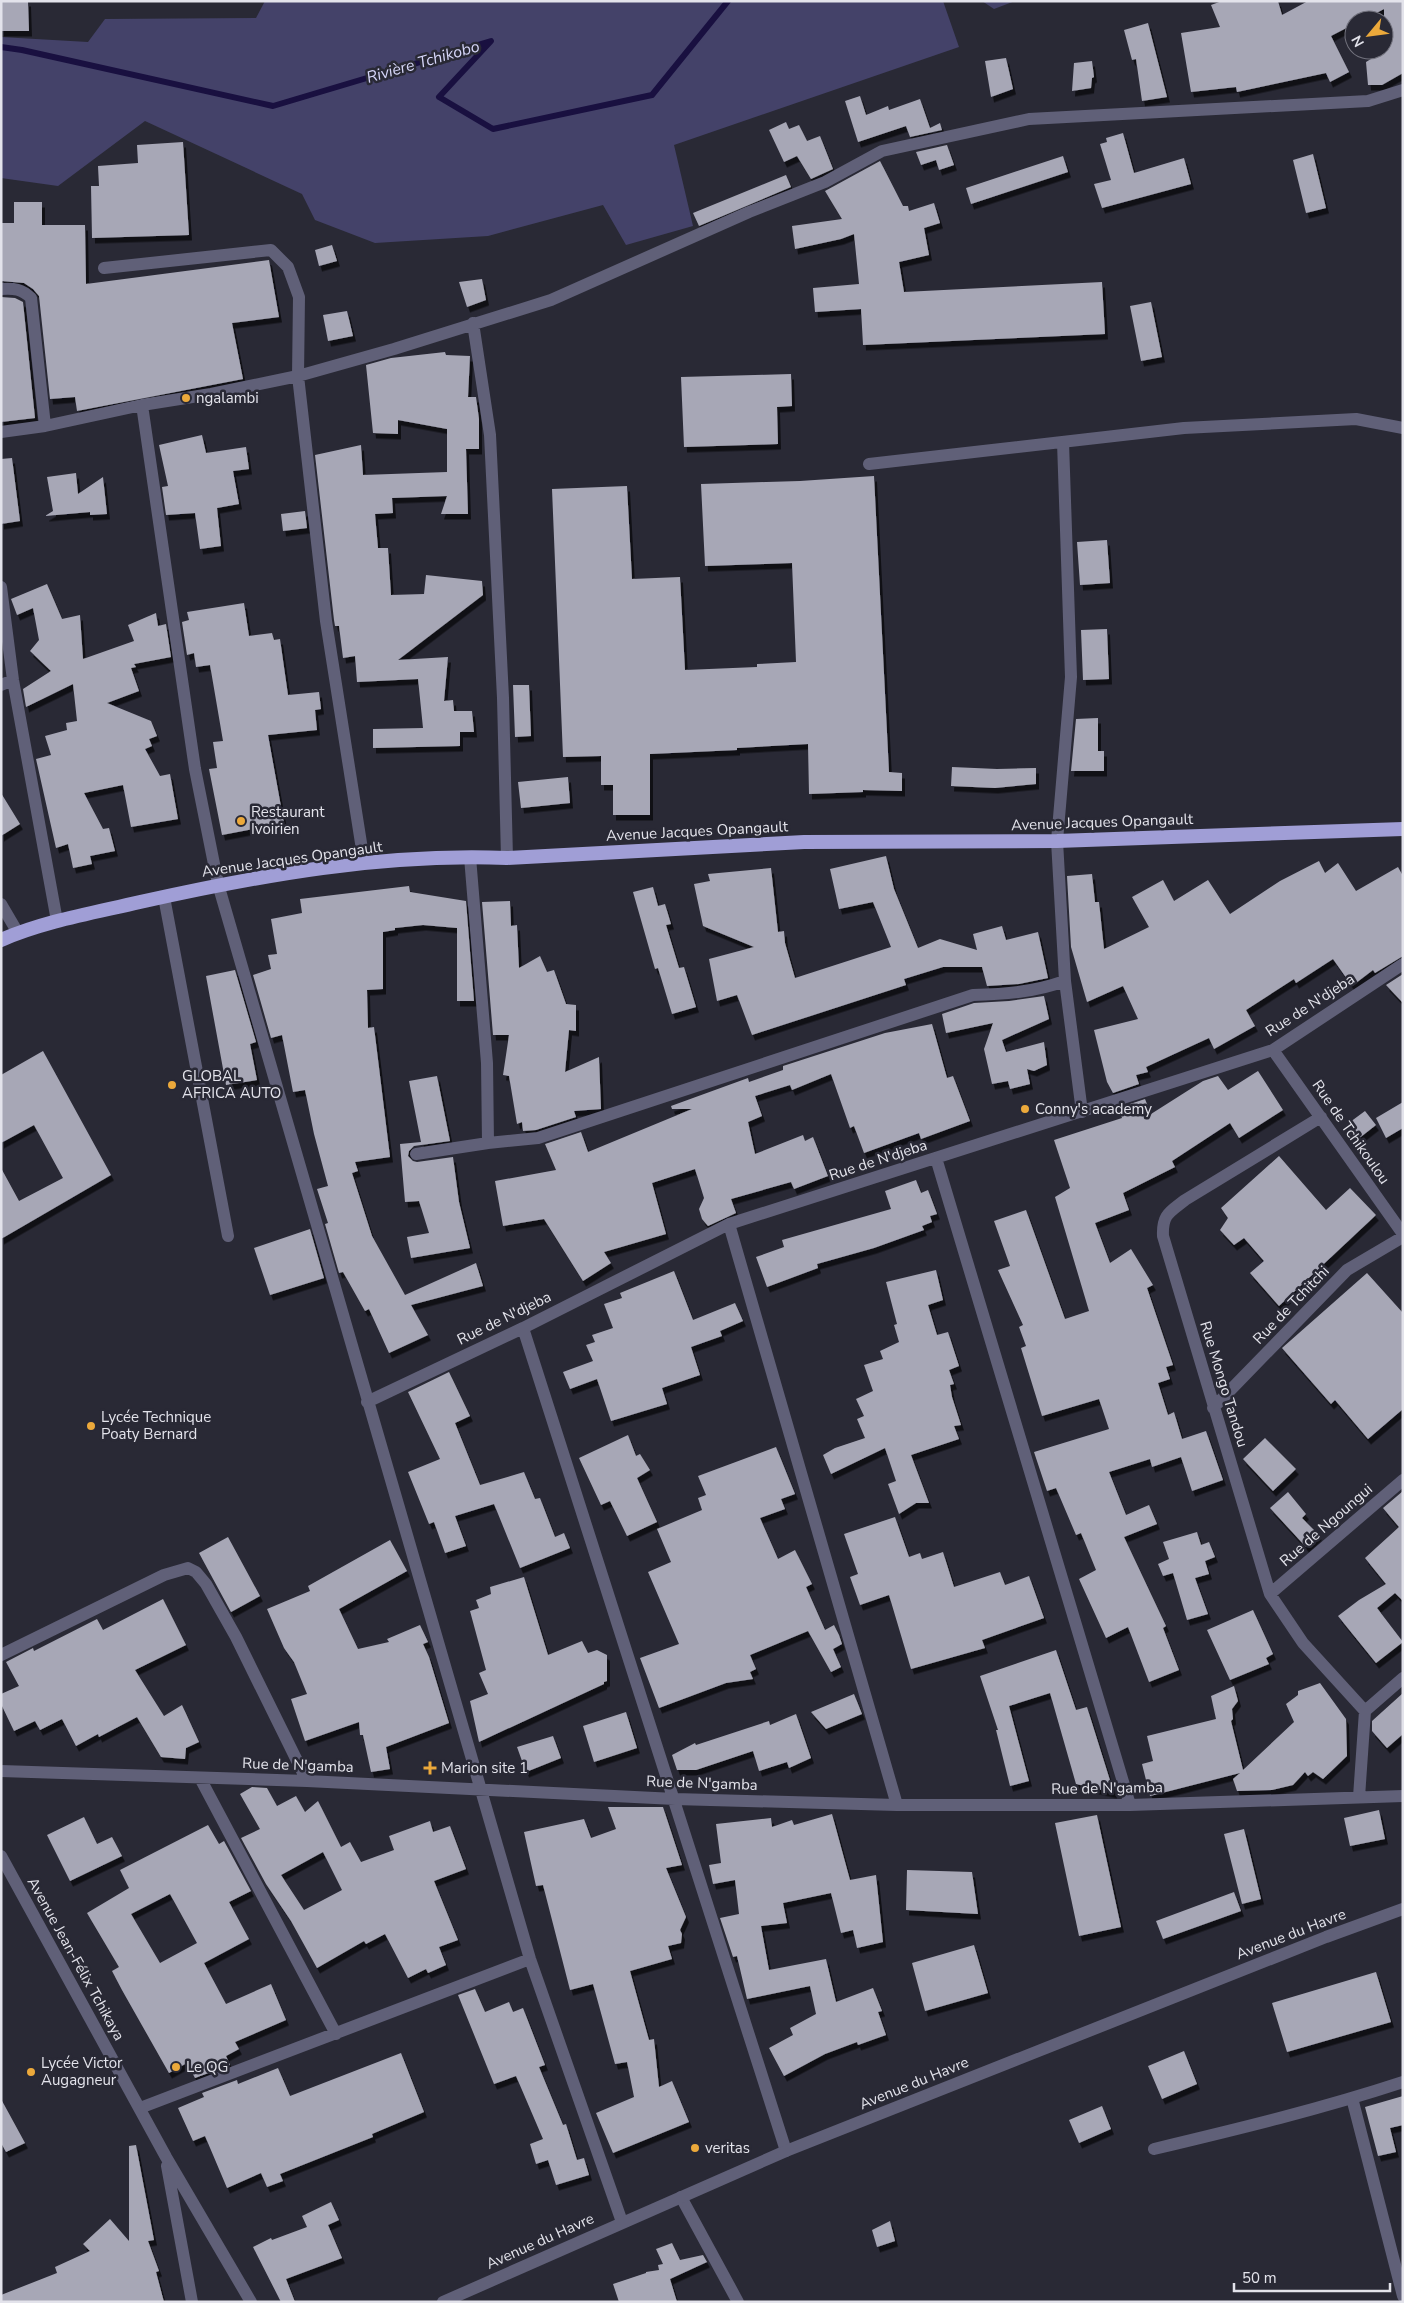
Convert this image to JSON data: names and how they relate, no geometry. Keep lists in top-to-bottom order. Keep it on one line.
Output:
{"streets":{"highway":["Avenue Jacques Opangault"],"street":["Rue de N'djeba","Rue de Tchikoulou","Rue de Tchitchi","Rue Mongo Tandou","Rue de Ngoungui","Rue de N'gamba","Avenue du Havre","Avenue Jean-Félix Tchikaya"]},"crossings":[["Rue de N'djeba","Rue de Tchikoulou"],["Rue de Tchikoulou","Rue de Tchitchi"],["Rue de Tchikoulou","Rue Mongo Tandou"],["Rue de Tchitchi","Rue Mongo Tandou"],["Rue Mongo Tandou","Rue de Ngoungui"]],"water":["Rivière Tchikobo"],"places":{"other":["ngalambi","Restaurant Ivoirien","GLOBAL AFRICA AUTO","Conny's academy","Lycée Technique Poaty Bernard","Le QG","Lycée Victor Augagneur","veritas"],"health":["Marion site 1"]},"scale_bar":"50 m","north":"bottom left"}
